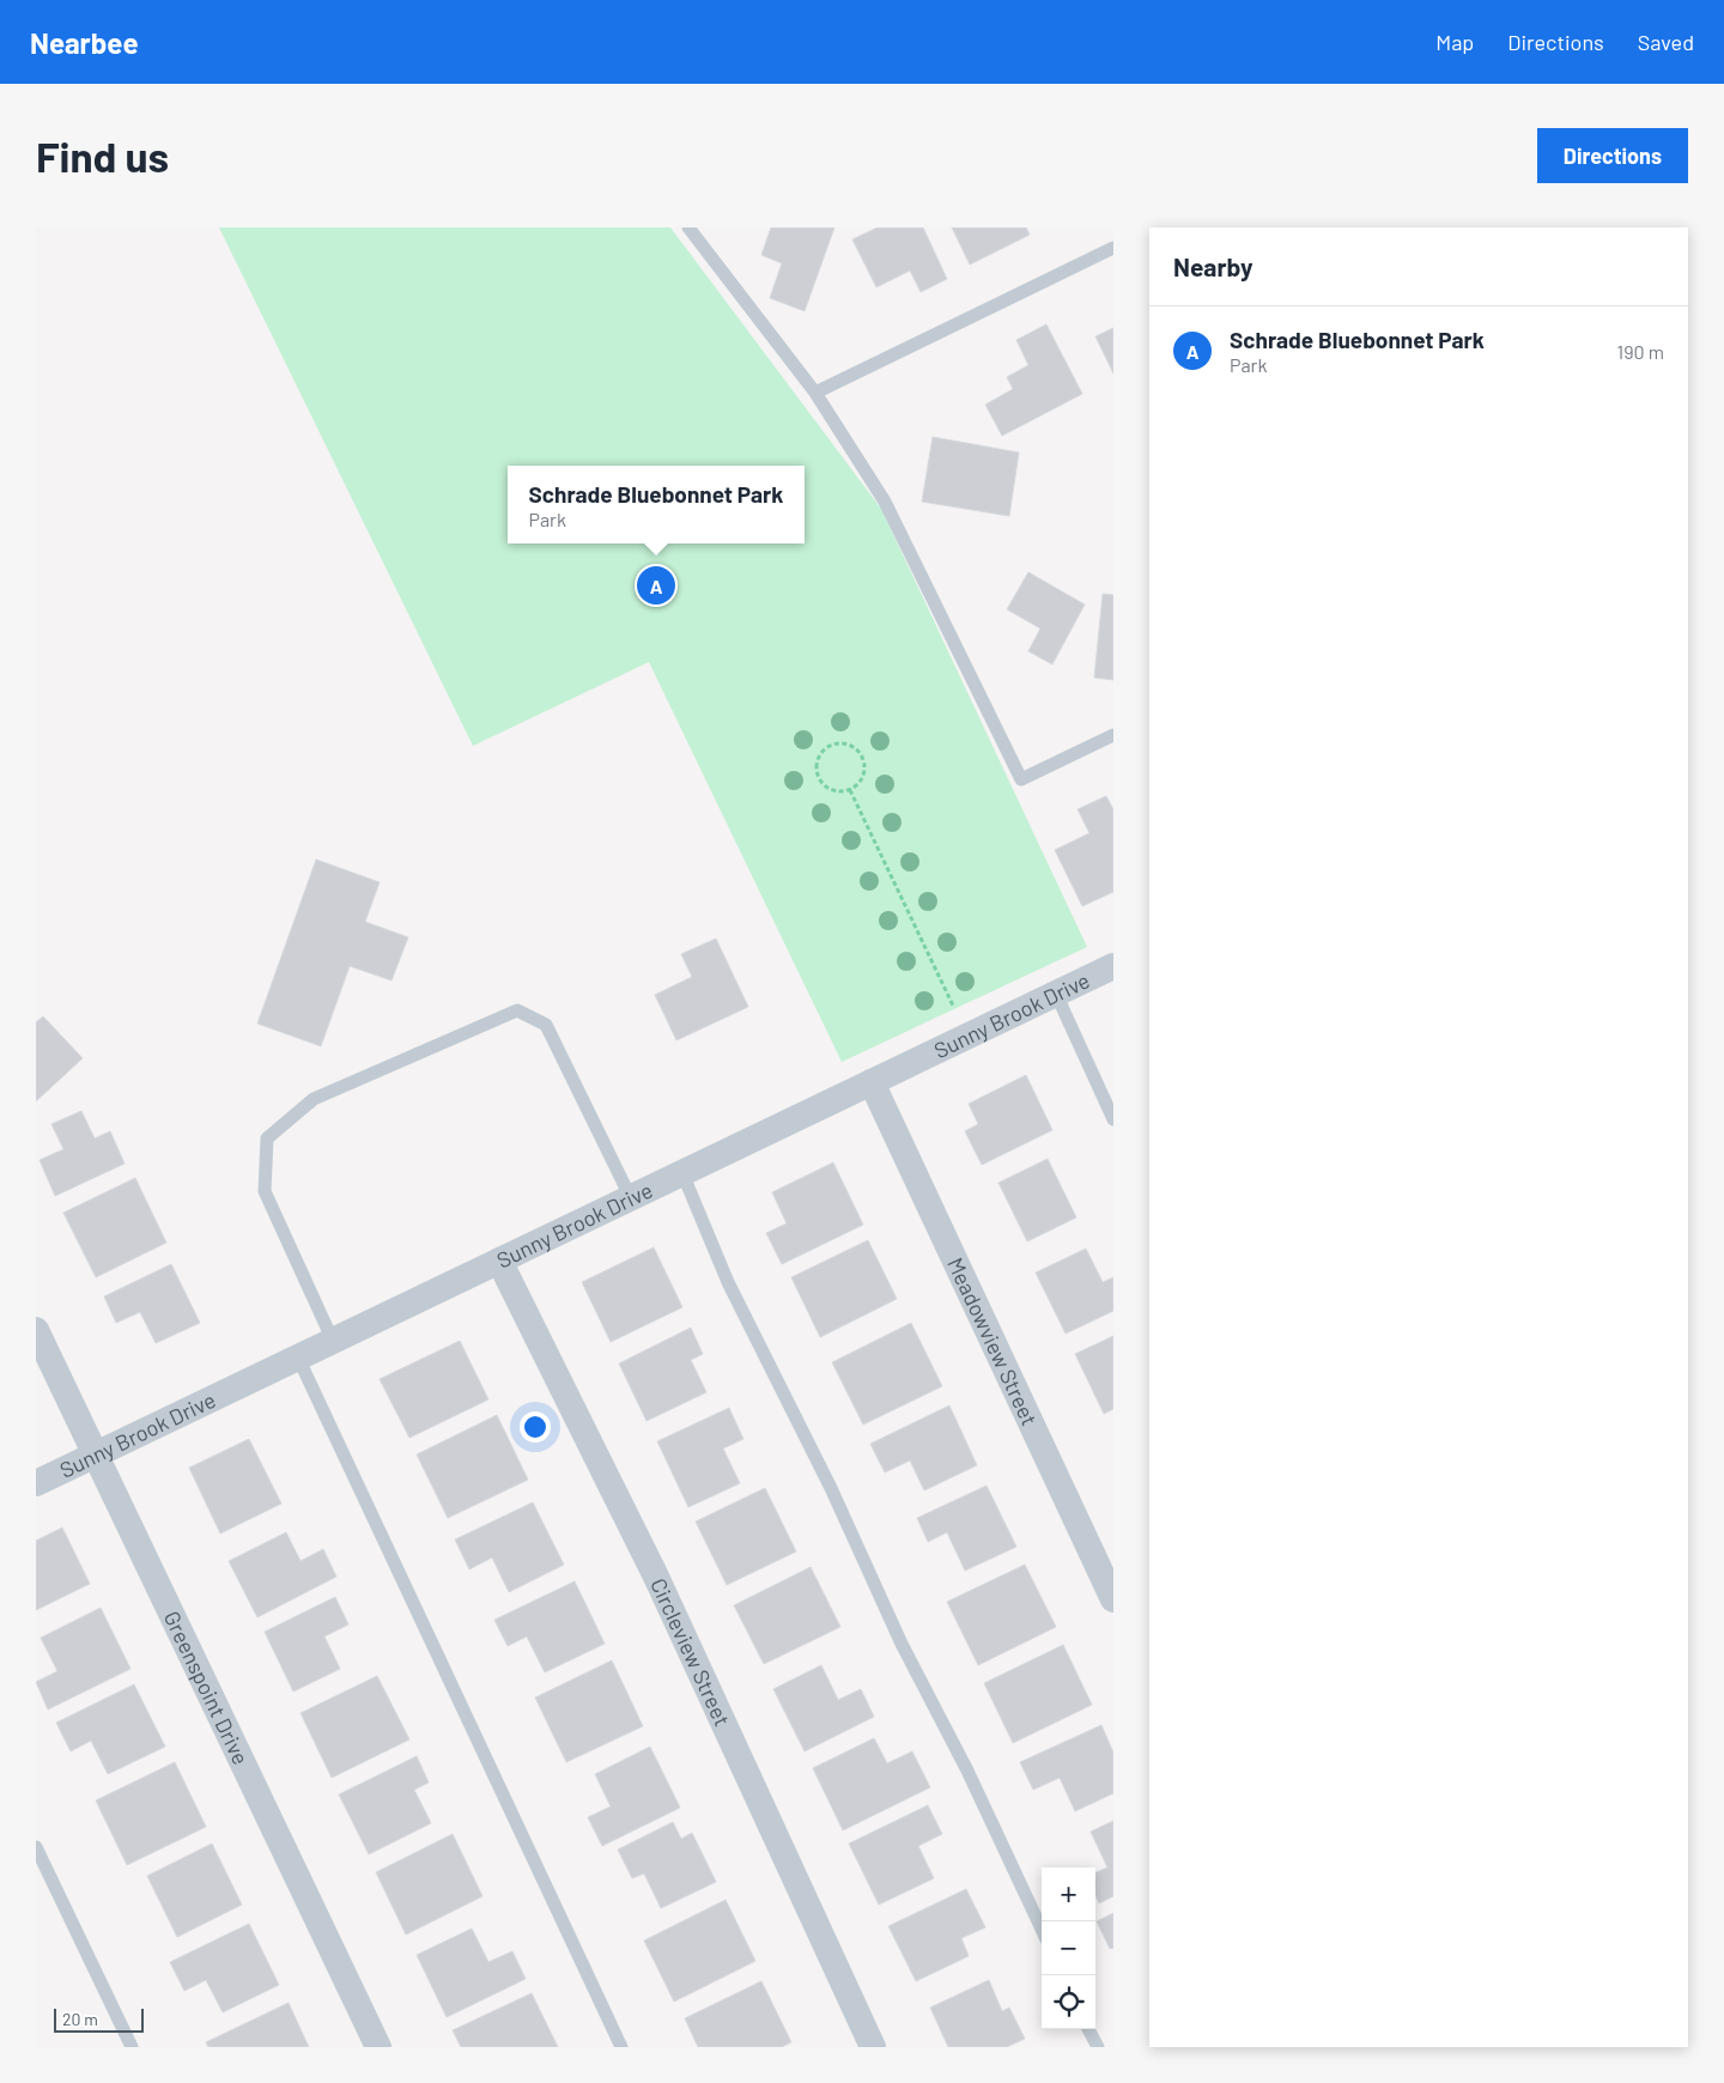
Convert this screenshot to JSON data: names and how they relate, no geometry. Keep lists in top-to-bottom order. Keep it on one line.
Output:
{"streets":{"street":["Sunny Brook Drive","Meadowview Street","Circleview Street","Greenspoint Drive"]},"crossings":[["Sunny Brook Drive","Meadowview Street"],["Sunny Brook Drive","Circleview Street"],["Sunny Brook Drive","Greenspoint Drive"]],"scale_bar":"20 m","page":{"header":"Nearbee","nav":["Map","Directions","Saved"],"buttons":"Directions","title":"Find us","heading":"Nearby","list":[{"mark":"A","name":"Schrade Bluebonnet Park","note":"Park","value":"190 m"}],"popup":["Schrade Bluebonnet Park","Park"],"pins":"A","map_buttons":["+","−"],"scale":"20 m"}}
